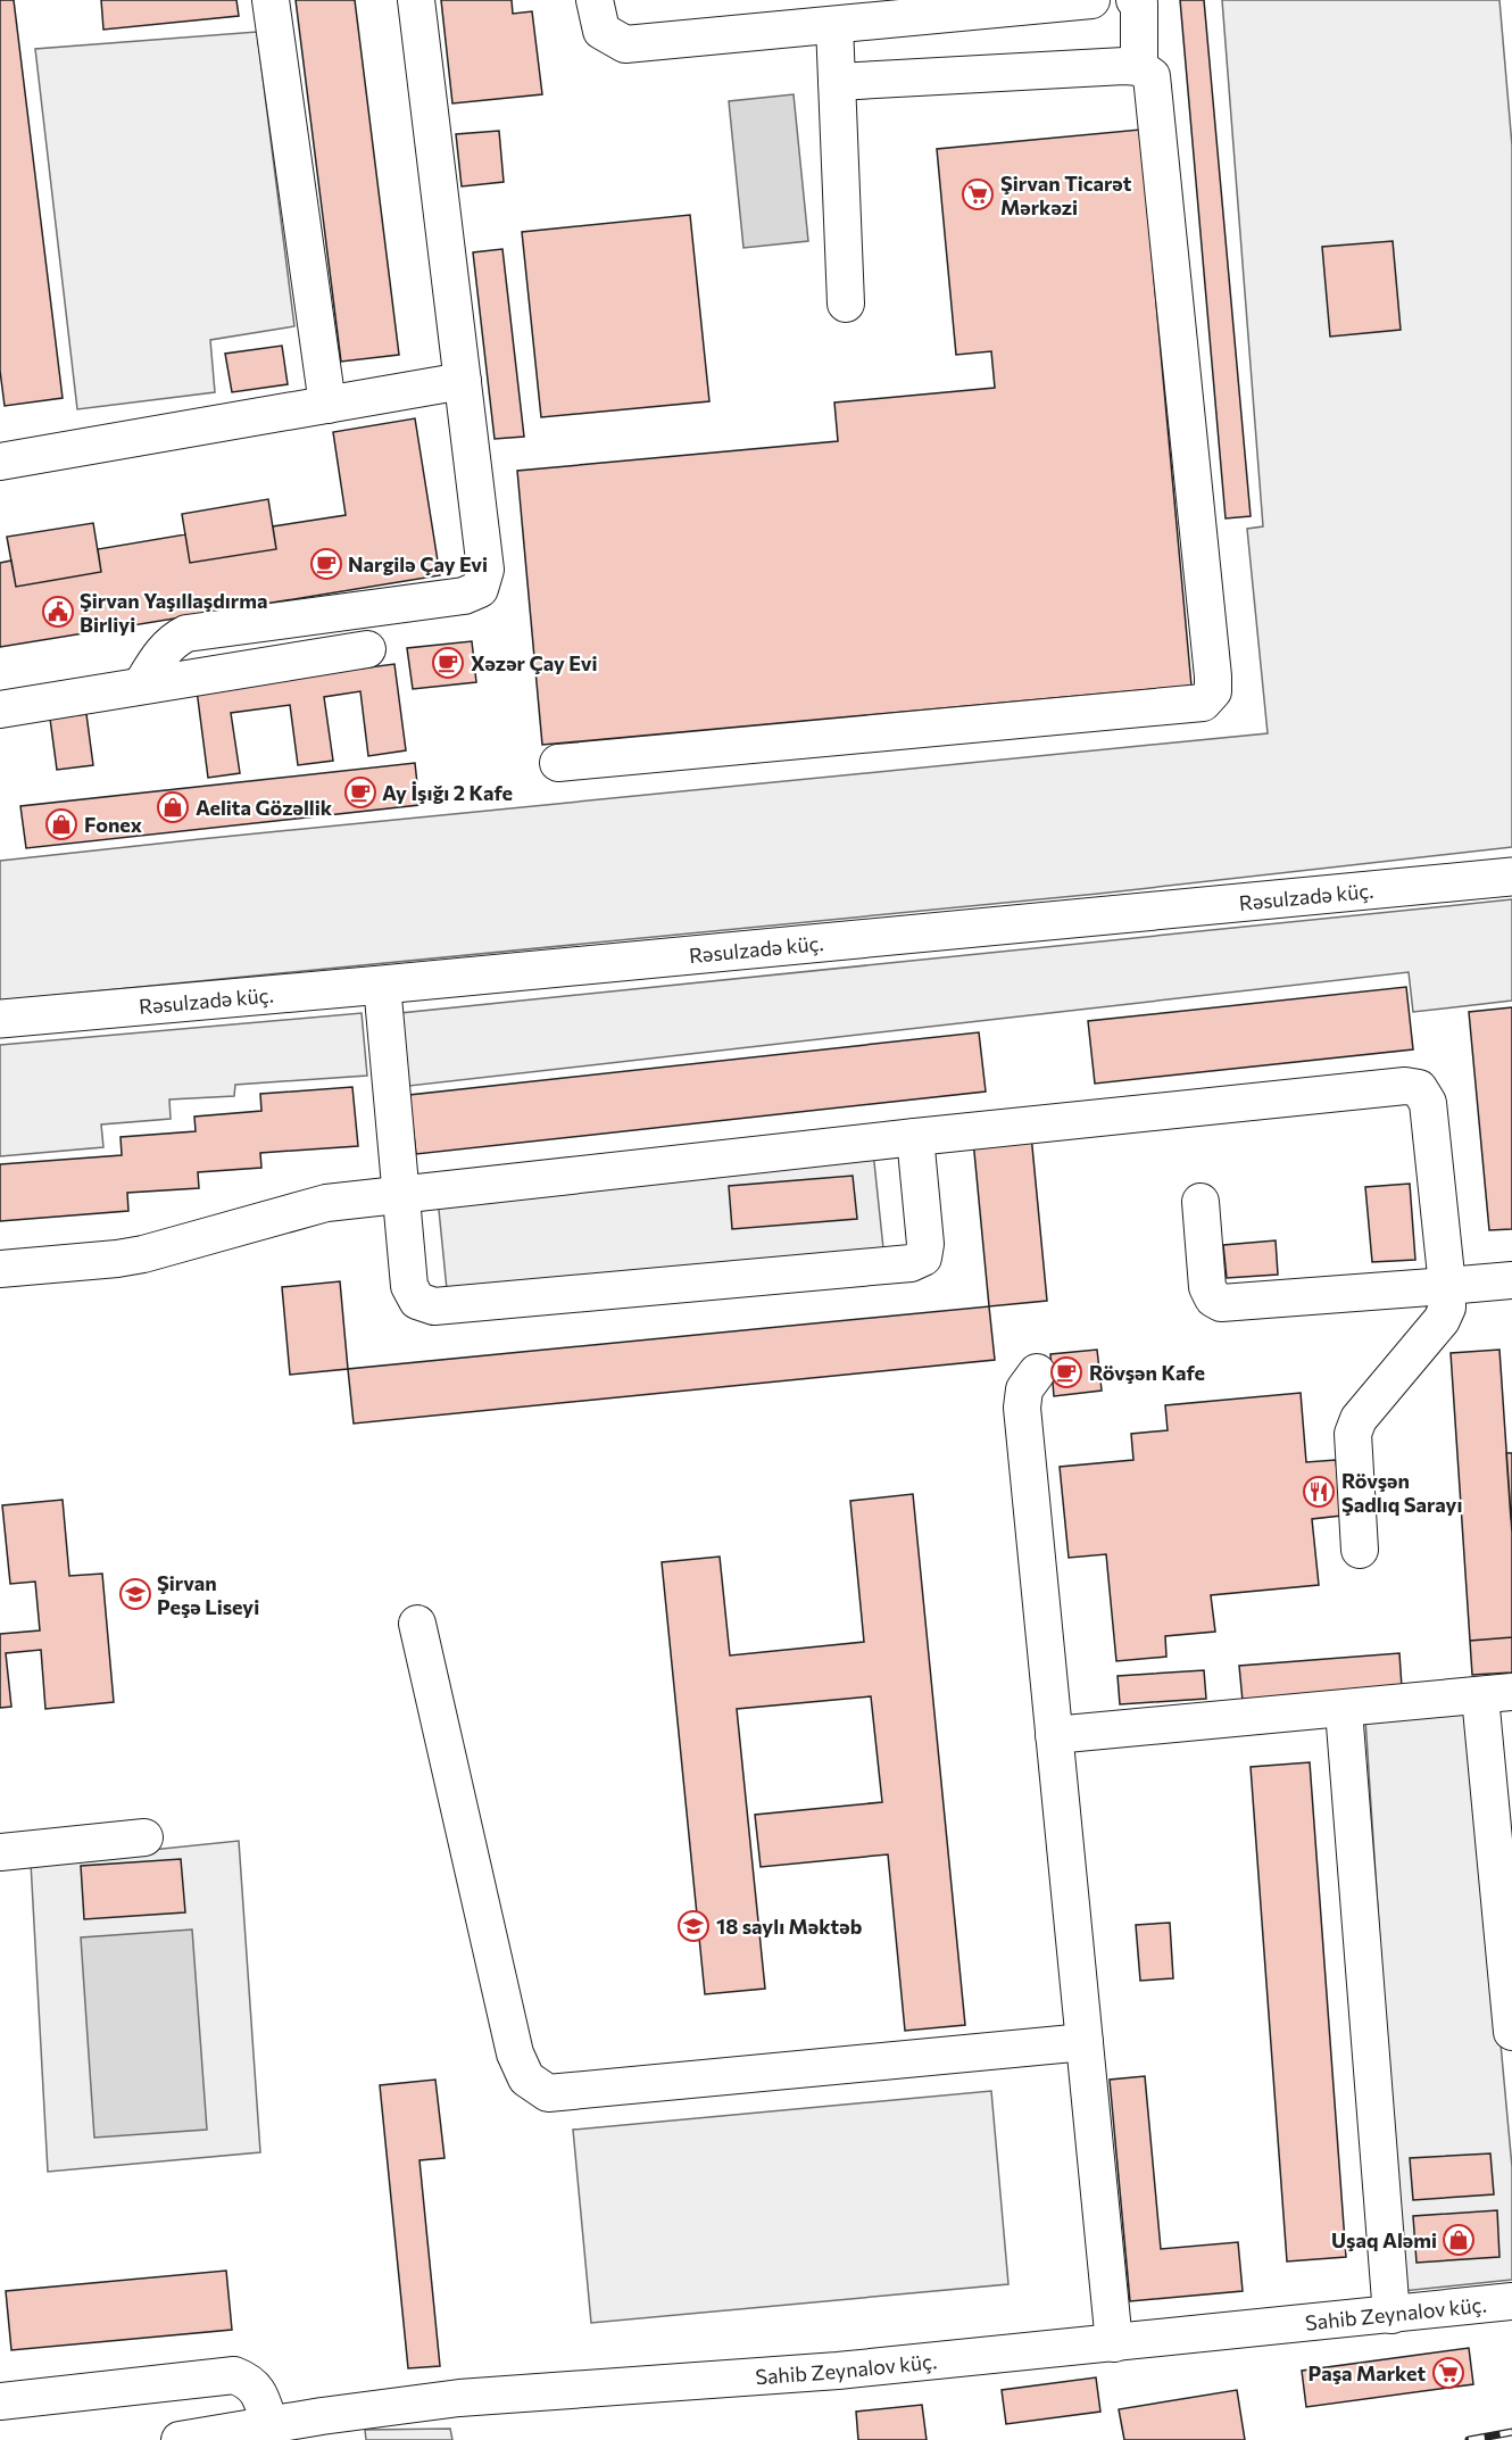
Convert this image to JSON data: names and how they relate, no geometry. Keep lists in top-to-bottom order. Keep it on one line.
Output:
{"streets":{"main road":["Rəsulzadə küç."],"street":["Sahib Zeynalov küç."]},"places":{"supermarket":["Şirvan Ticarət Mərkəzi","Paşa Market"],"cafe":["Nargilə Çay Evi","Xəzər Çay Evi","Ay İşığı 2 Kafe","Rövşən Kafe"],"public building":["Şirvan Yaşıllaşdırma Birliyi"],"shop":["Aelita Gözəllik","Fonex","Uşaq Aləmi"],"restaurant":["Rövşən Şadlıq Sarayı"],"school or university":["Şirvan Peşə Liseyi","18 saylı Məktəb"]}}
